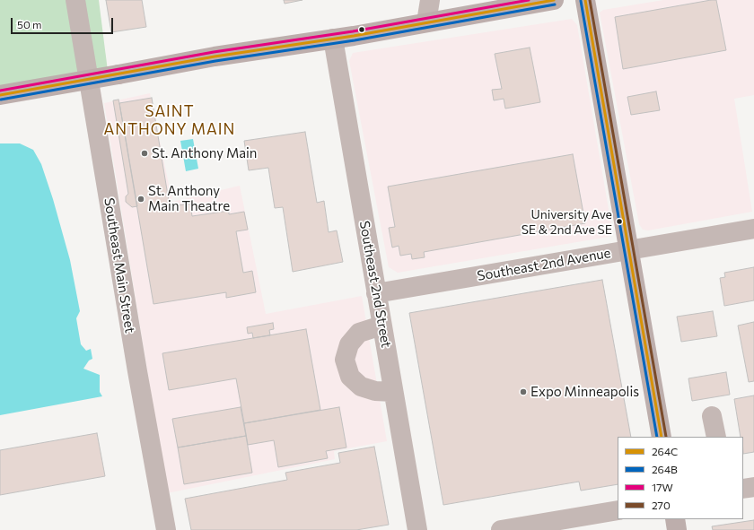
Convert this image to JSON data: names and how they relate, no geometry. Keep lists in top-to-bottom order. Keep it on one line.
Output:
{"streets":{"street":["Southeast 2nd Avenue","Southeast Main Street","Southeast 2nd Street"]},"crossings":[["Southeast 2nd Avenue","Southeast 2nd Street"]],"districts":["SAINT ANTHONY MAIN"],"places":["St. Anthony Main","St. Anthony Main Theatre","University Ave SE & 2nd Ave SE","Expo Minneapolis"],"lines":["transit line 264C","transit line 17W","transit line 270","transit line 264B"],"legend":["264C","264B","17W","270"],"scale_bar":"50 m"}
